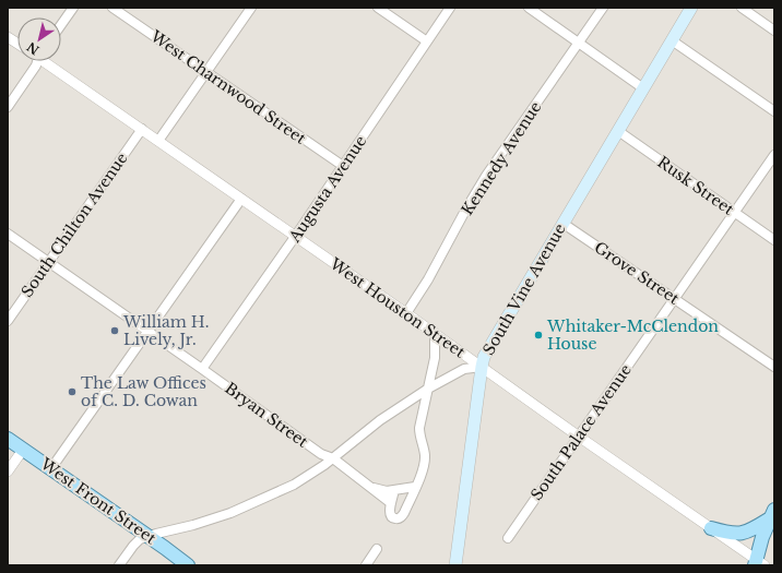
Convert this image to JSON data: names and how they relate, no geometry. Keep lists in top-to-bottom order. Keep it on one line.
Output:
{"streets":{"main road":["South Vine Avenue","West Front Street"],"street":["West Charnwood Street","Kennedy Avenue","Rusk Street","Augusta Avenue","South Chilton Avenue","Grove Street","West Houston Street","Bryan Street","South Palace Avenue"]},"crossings":[["West Charnwood Street","Augusta Avenue"],["Kennedy Avenue","West Houston Street"],["Rusk Street","South Vine Avenue"],["Rusk Street","South Palace Avenue"],["Augusta Avenue","West Houston Street"],["Augusta Avenue","Bryan Street"],["South Chilton Avenue","West Houston Street"],["South Chilton Avenue","Bryan Street"],["Grove Street","South Vine Avenue"],["Grove Street","South Palace Avenue"],["South Vine Avenue","West Houston Street"],["South Vine Avenue","Bryan Street"],["South Vine Avenue","West Front Street"],["West Houston Street","South Palace Avenue"]],"places":["William H. Lively, Jr.","Whitaker-McClendon House","The Law Offices of C. D. Cowan"],"north":"bottom left"}
